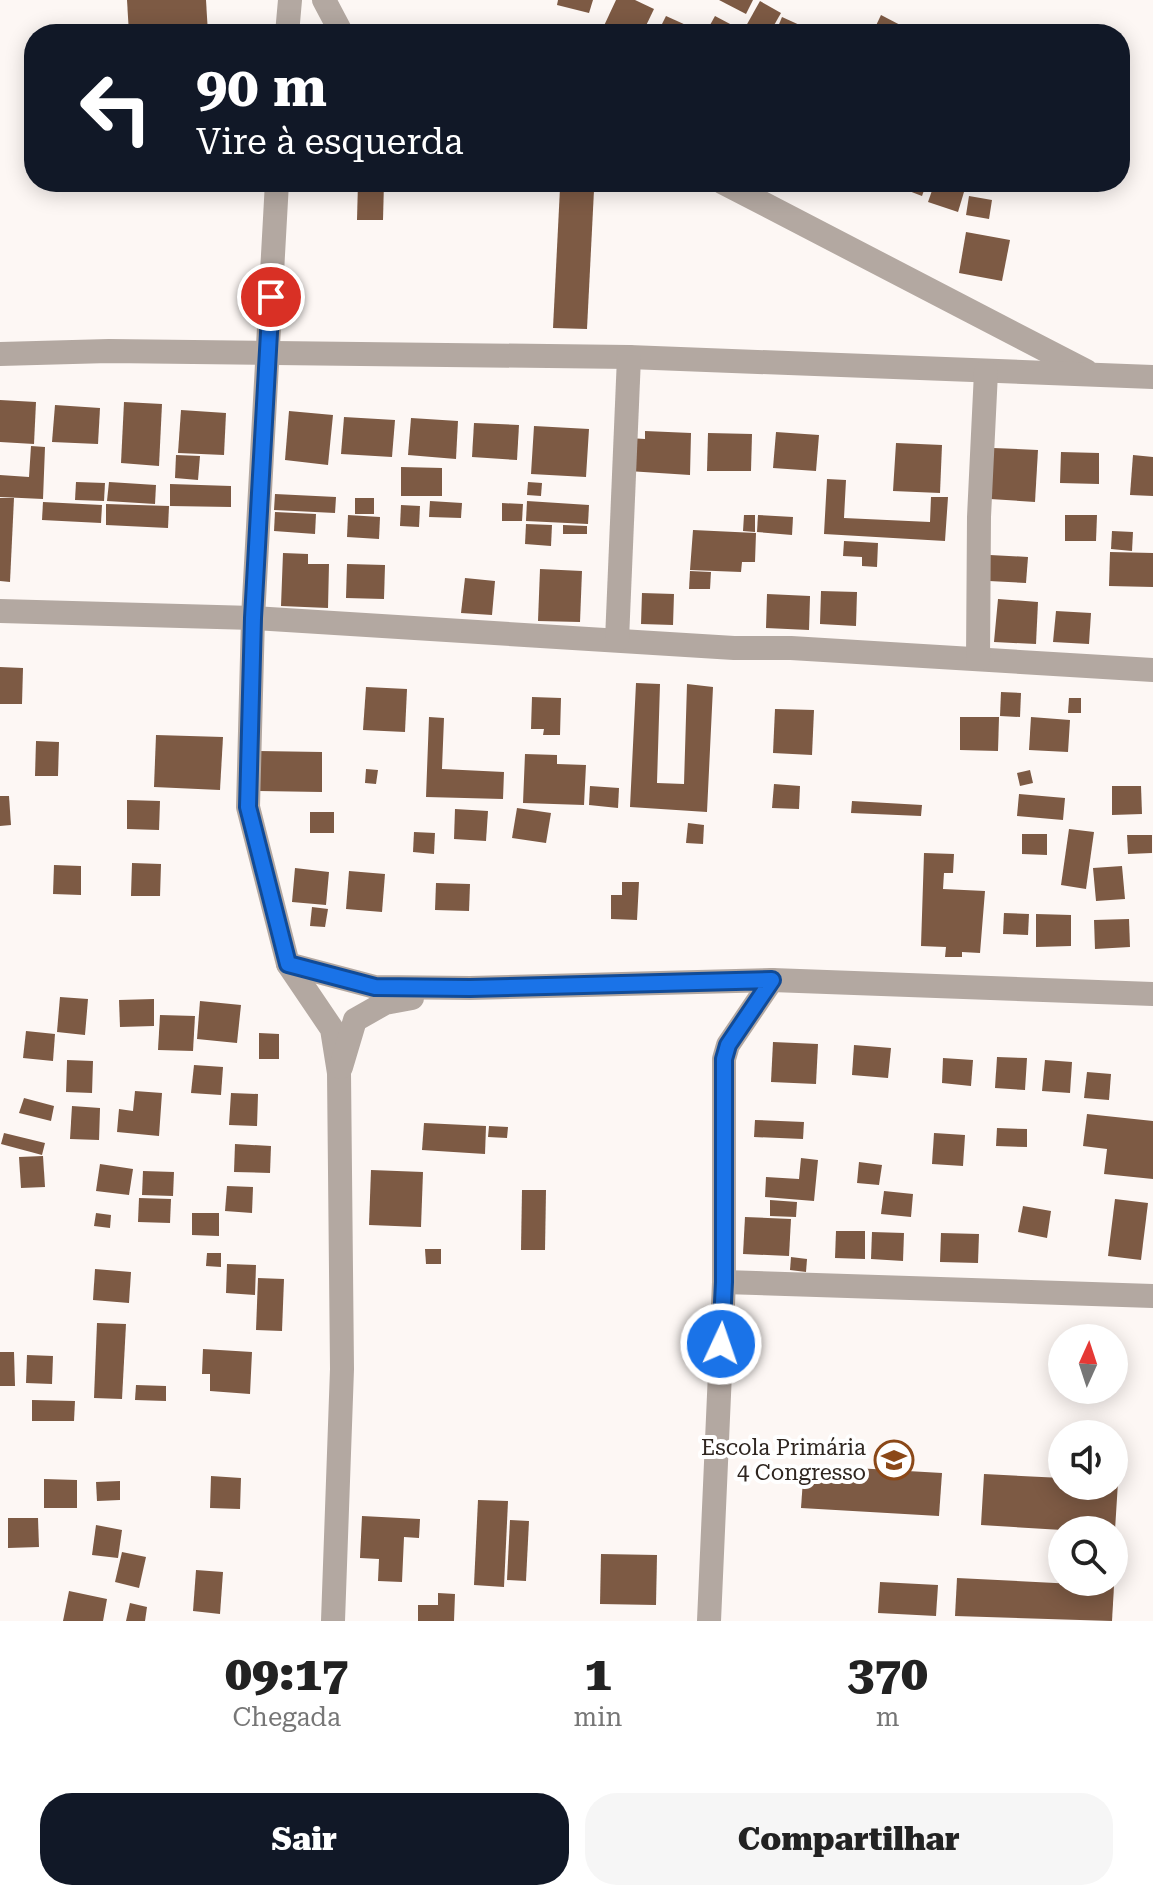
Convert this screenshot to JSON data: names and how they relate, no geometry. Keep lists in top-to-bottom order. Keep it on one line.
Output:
{"places":{"school or university":["Escola Primária 4 Congresso"]},"north":"top","page":{"turn":["90 m","Vire à esquerda"],"eta":["09:17","Chegada","1","min","370","m"],"buttons":["Sair","Compartilhar"]}}
